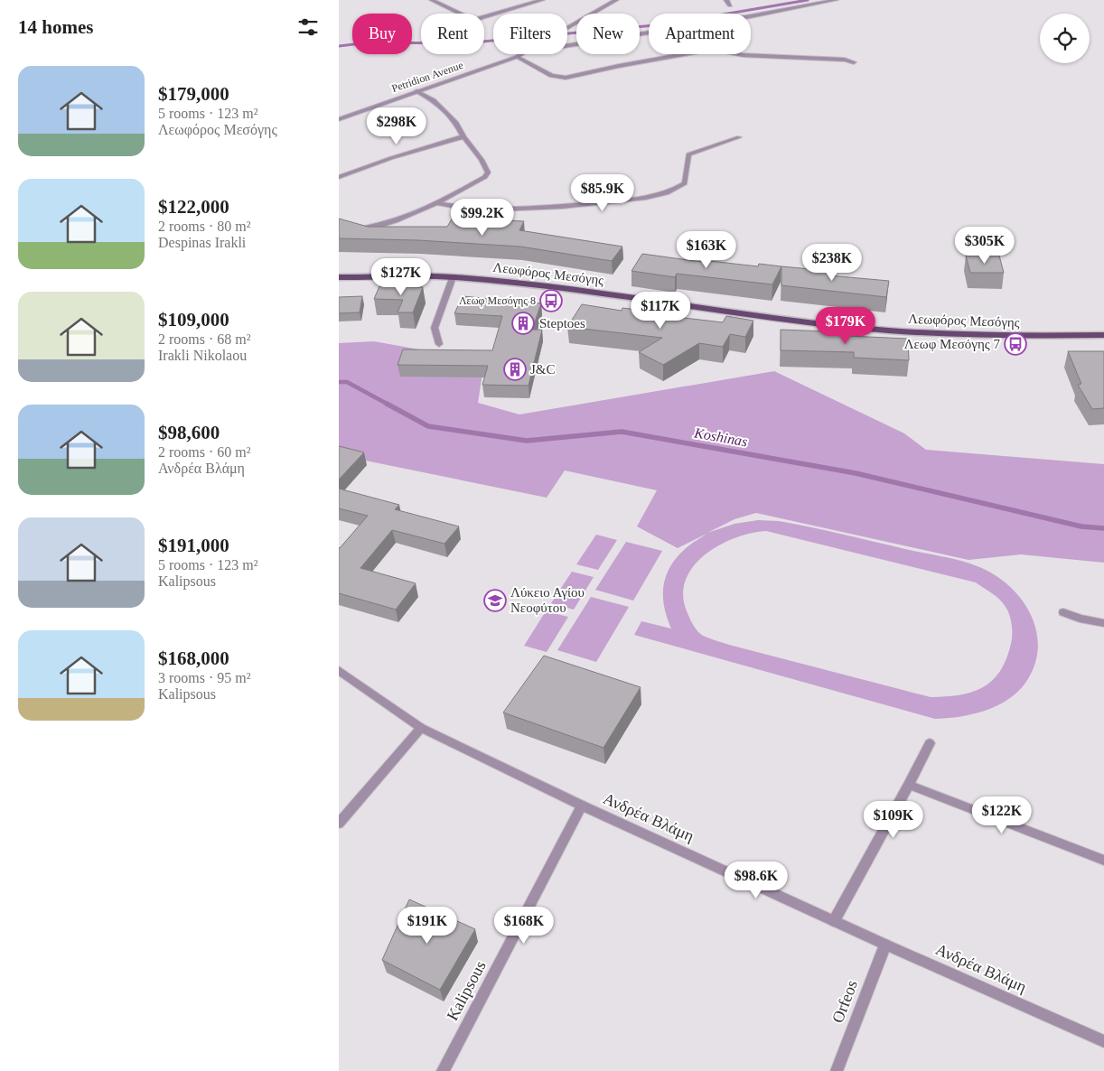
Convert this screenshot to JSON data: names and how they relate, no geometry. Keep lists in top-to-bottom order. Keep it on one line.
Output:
{"streets":{"main road":["Λεωφόρος Μεσόγης"],"street":["Petridion Avenue","Ανδρέα Βλάμη","Kalipsous","Orfeos"]},"crossings":[["Ανδρέα Βλάμη","Kalipsous"],["Ανδρέα Βλάμη","Orfeos"]],"water":["Koshinas"],"places":{"bus stop":["Λεωφ Μεσόγης 8","Λεωφ Μεσόγης 7"],"building":["Steptoes","J&C"],"school or university":["Λύκειο Αγίου Νεοφύτου"]},"page":{"heading":"14 homes","chip":["Buy","Rent","Filters","New","Apartment"],"list":[{"name":"$179,000","note":"5 rooms · 123 m² · Λεωφόρος Μεσόγης"},{"name":"$122,000","note":"2 rooms · 80 m² · Despinas Irakli"},{"name":"$109,000","note":"2 rooms · 68 m² · Irakli Nikolaou"},{"name":"$98,600","note":"2 rooms · 60 m² · Ανδρέα Βλάμη"},{"name":"$191,000","note":"5 rooms · 123 m² · Kalipsous"},{"name":"$168,000","note":"3 rooms · 95 m² · Kalipsous"}],"price":["$298K","$85.9K","$99.2K","$305K","$163K","$238K","$127K","$117K","$179K","$122K","$109K","$98.6K","$191K","$168K"]}}
